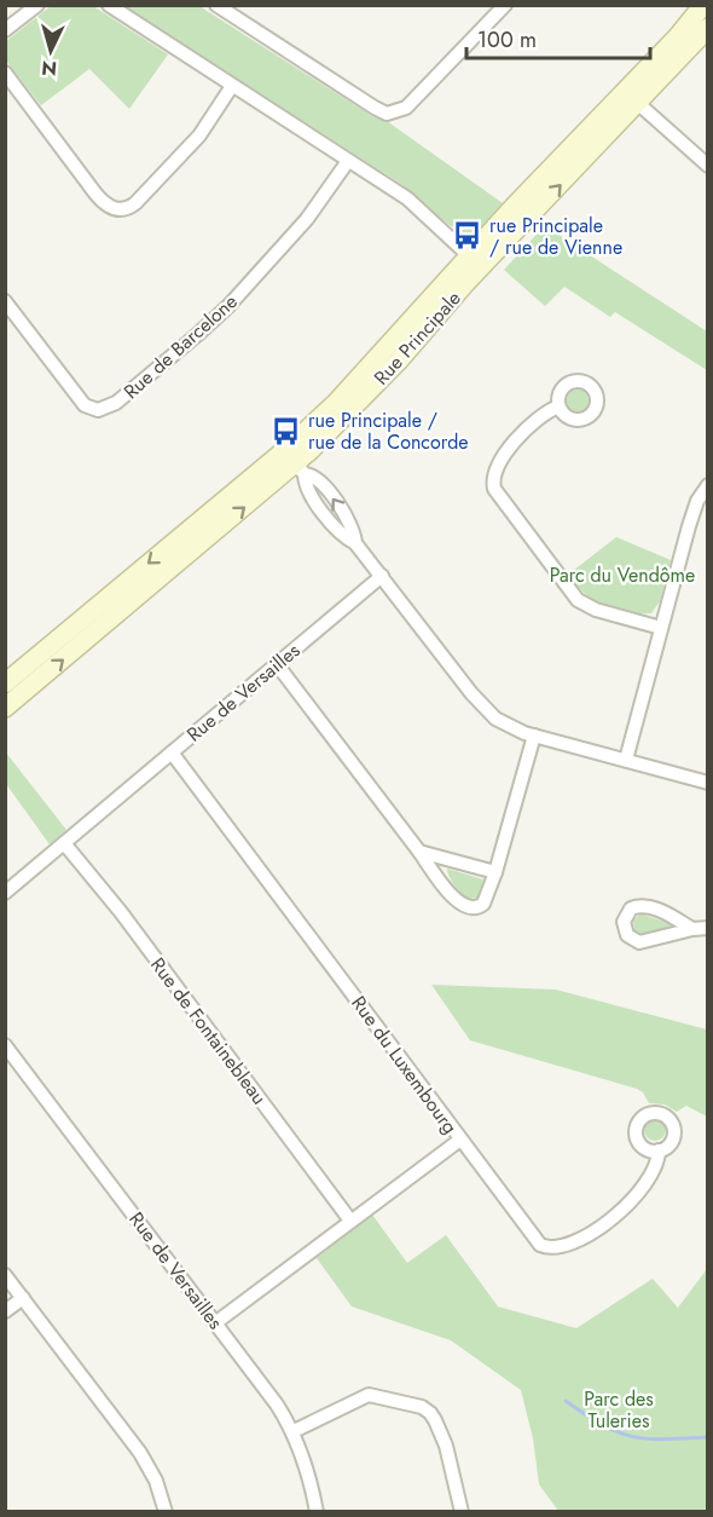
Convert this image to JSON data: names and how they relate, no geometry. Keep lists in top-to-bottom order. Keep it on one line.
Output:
{"streets":{"street":["Rue Principale","Rue de Barcelone","Rue de Versailles","Rue de Fontainebleau","Rue du Luxembourg"]},"crossings":[["Rue de Versailles","Rue de Fontainebleau"],["Rue de Versailles","Rue du Luxembourg"]],"parks":["Parc du Vendôme","Parc des Tuleries"],"places":{"bus stop":["rue Principale / rue de Vienne","rue Principale / rue de la Concorde"]},"scale_bar":"100 m","north":"bottom"}
